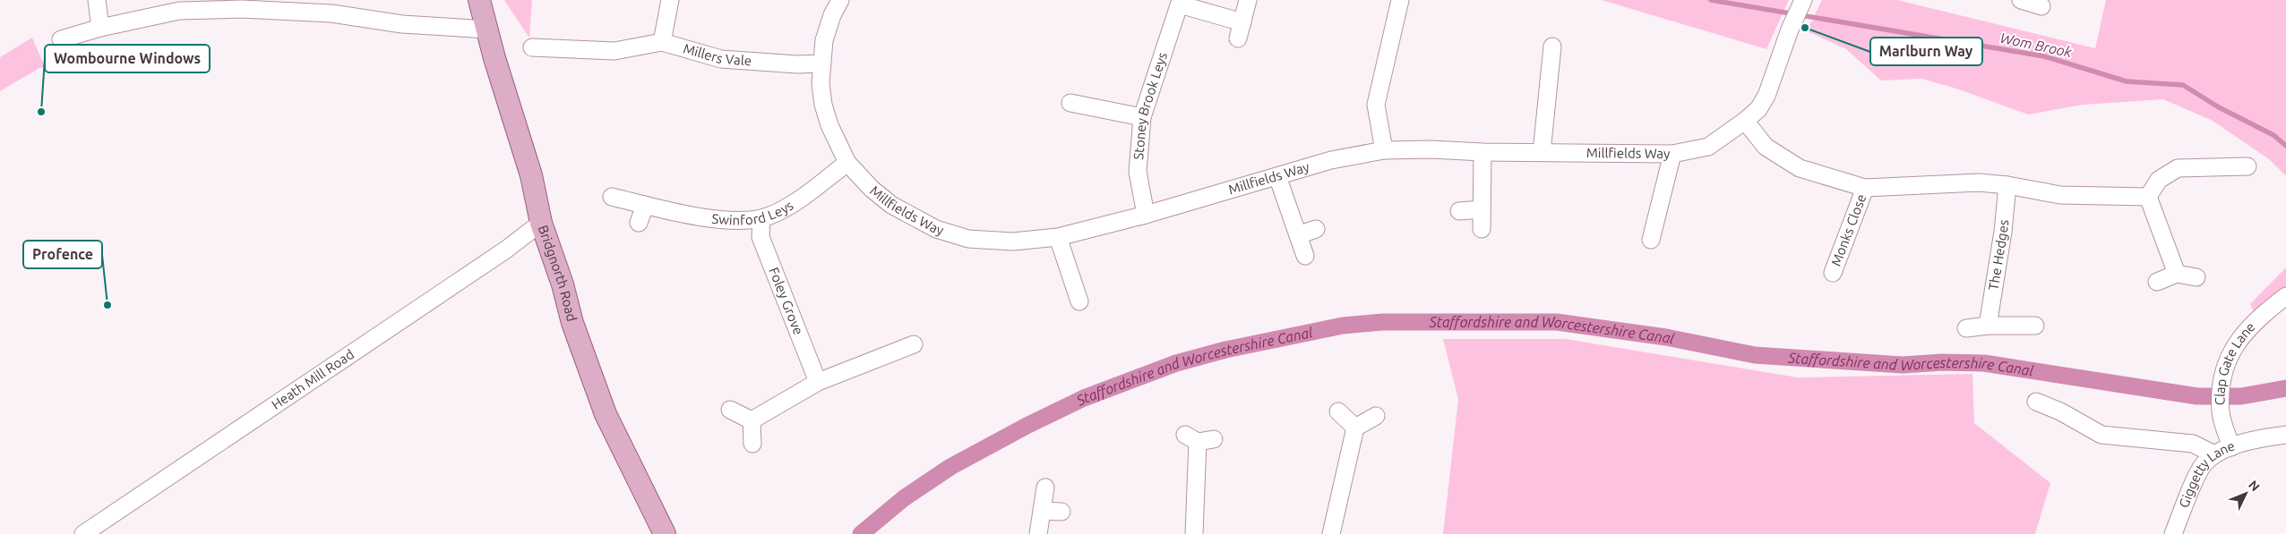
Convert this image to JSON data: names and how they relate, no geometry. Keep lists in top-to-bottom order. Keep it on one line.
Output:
{"streets":{"main road":["Bridgnorth Road"],"street":["Millers Vale","Stoney Brook Leys","Millfields Way","Swinford Leys","Monks Close","The Hedges","Foley Grove","Clap Gate Lane","Heath Mill Road","Giggetty Lane"]},"crossings":[["Millers Vale","Millfields Way"],["Stoney Brook Leys","Millfields Way"],["Millfields Way","Swinford Leys"],["Swinford Leys","Foley Grove"],["Bridgnorth Road","Heath Mill Road"],["Clap Gate Lane","Giggetty Lane"]],"water":["Wom Brook","Staffordshire and Worcestershire Canal"],"places":["Marlburn Way","Wombourne Windows","Profence"],"north":"top right"}
